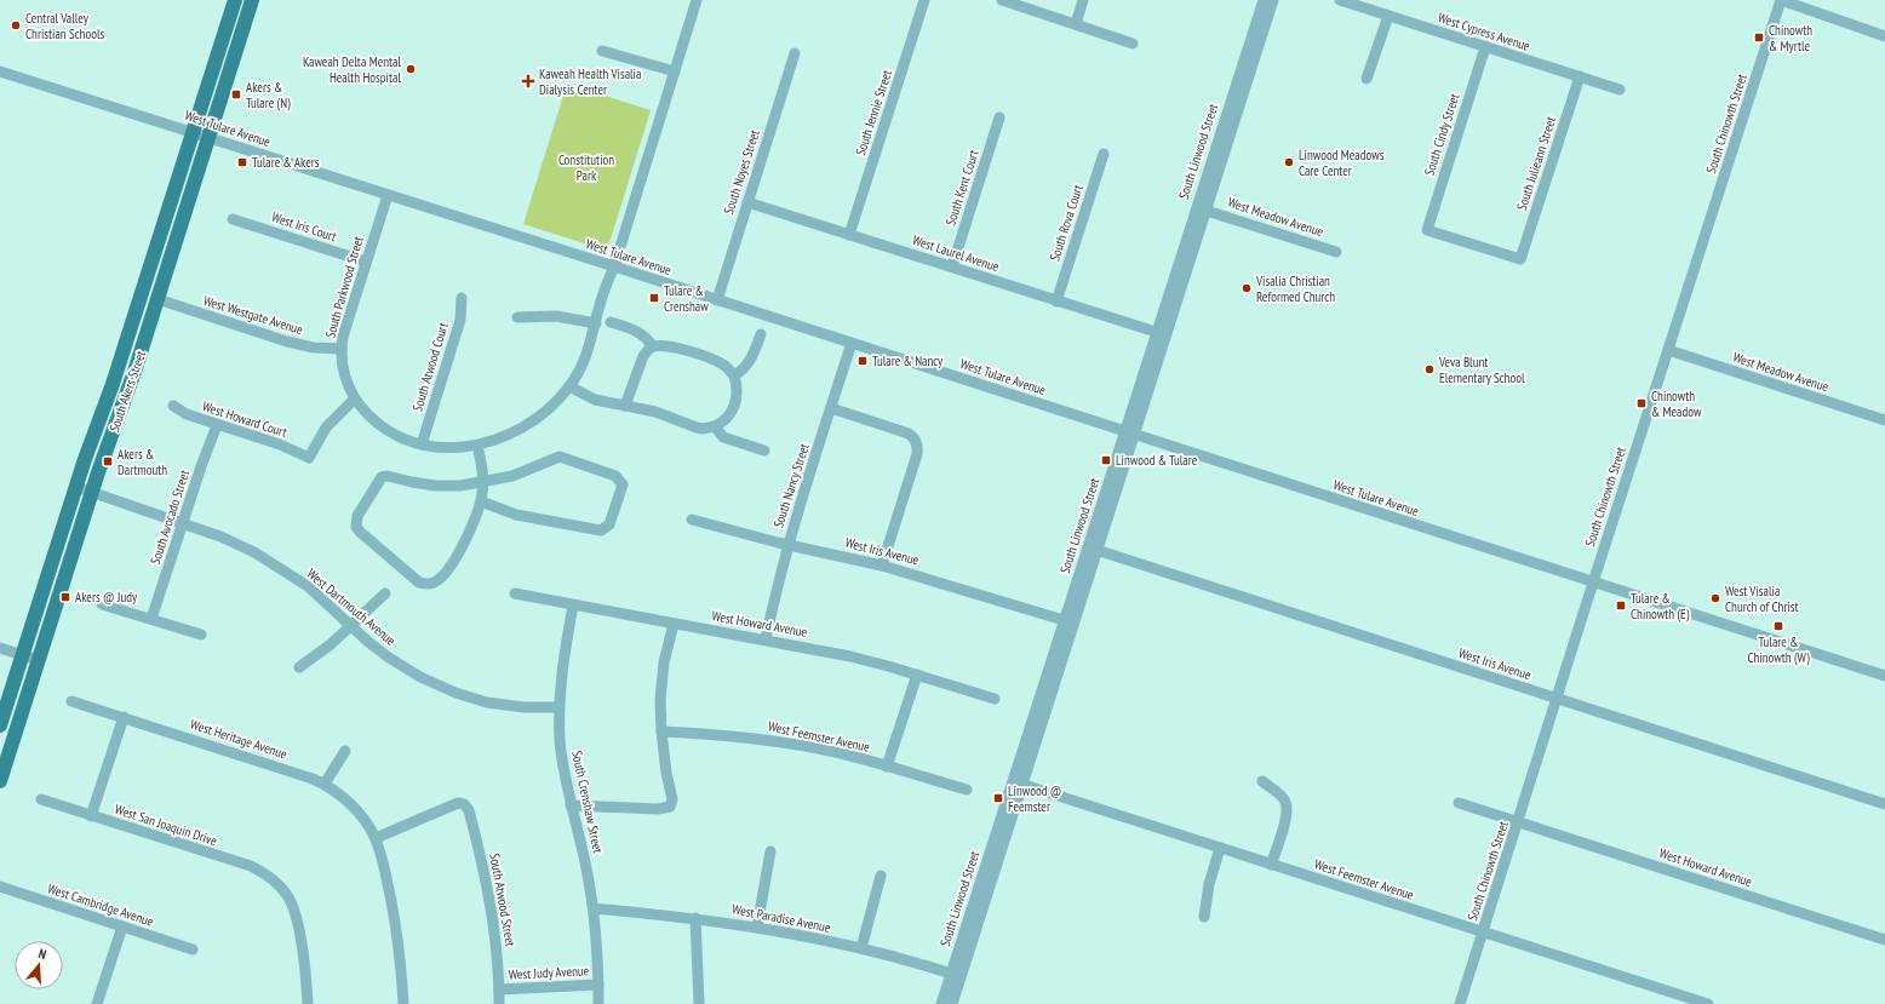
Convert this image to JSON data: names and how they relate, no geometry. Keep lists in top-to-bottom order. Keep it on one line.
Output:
{"streets":{"main road":["South Akers Street"],"street":["West Cypress Avenue","South Jennie Street","South Chinowth Street","West Tulare Avenue","South Cindy Street","South Linwood Street","South Julieann Street","South Noyes Street","South Kent Court","West Meadow Avenue","South Rova Court","West Iris Court","West Laurel Avenue","South Parkwood Street","West Westgate Avenue","South Atwood Court","West Howard Court","South Nancy Street","South Avocado Street","West Iris Avenue","West Dartmouth Avenue","West Howard Avenue","West Feemster Avenue","West Heritage Avenue","South Crenshaw Street","West San Joaquin Drive","South Atwood Street","West Cambridge Avenue","West Paradise Avenue","West Judy Avenue"]},"crossings":[["West Cypress Avenue","South Cindy Street"],["West Cypress Avenue","South Julieann Street"],["South Jennie Street","West Laurel Avenue"],["South Chinowth Street","West Tulare Avenue"],["South Chinowth Street","West Meadow Avenue"],["South Chinowth Street","West Iris Avenue"],["South Chinowth Street","West Howard Avenue"],["South Chinowth Street","West Feemster Avenue"],["West Tulare Avenue","South Linwood Street"],["West Tulare Avenue","South Noyes Street"],["West Tulare Avenue","South Parkwood Street"],["West Tulare Avenue","South Akers Street"],["West Tulare Avenue","South Nancy Street"],["South Cindy Street","South Julieann Street"],["South Linwood Street","West Meadow Avenue"],["South Linwood Street","West Laurel Avenue"],["South Linwood Street","West Iris Avenue"],["South Linwood Street","West Feemster Avenue"],["South Linwood Street","West Paradise Avenue"],["South Noyes Street","West Laurel Avenue"],["South Kent Court","West Laurel Avenue"],["South Rova Court","West Laurel Avenue"],["West Iris Court","South Parkwood Street"],["South Parkwood Street","West Westgate Avenue"],["South Parkwood Street","South Atwood Court"],["South Parkwood Street","West Howard Court"],["West Westgate Avenue","South Akers Street"],["South Akers Street","West Dartmouth Avenue"],["West Howard Court","South Avocado Street"],["South Nancy Street","West Iris Avenue"],["South Nancy Street","West Howard Avenue"],["South Avocado Street","West Dartmouth Avenue"],["West Dartmouth Avenue","South Crenshaw Street"],["West Howard Avenue","South Crenshaw Street"],["West Heritage Avenue","South Atwood Street"],["South Crenshaw Street","West Paradise Avenue"],["South Crenshaw Street","West Judy Avenue"],["South Atwood Street","West Judy Avenue"]],"parks":["Constitution Park"],"places":{"other":["Central Valley Christian Schools","Kaweah Delta Mental Health Hospital","Linwood Meadows Care Center","Visalia Christian Reformed Church","Veva Blunt Elementary School","West Visalia Church of Christ"],"transit":["Chinowth & Myrtle","Akers & Tulare (N)","Tulare & Akers","Tulare & Crenshaw","Tulare & Nancy","Chinowth & Meadow","Linwood & Tulare","Akers & Dartmouth","Akers @ Judy","Tulare & Chinowth (E)","Tulare & Chinowth (W)","Linwood @ Feemster"],"health":["Kaweah Health Visalia Dialysis Center"]},"north":"top"}
